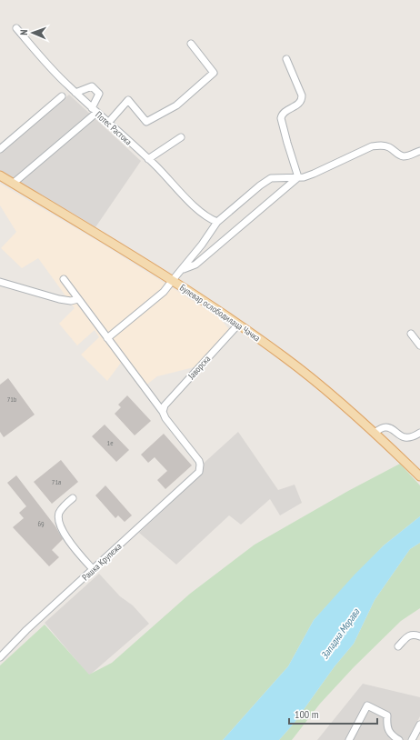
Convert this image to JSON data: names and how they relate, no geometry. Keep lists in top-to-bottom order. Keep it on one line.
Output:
{"streets":{"main road":["Булевар ослободилаца Чачка"],"street":["Потес Растока","Јаворска","Рашка Крупежа"]},"crossings":[["Булевар ослободилаца Чачка","Јаворска"],["Јаворска","Рашка Крупежа"]],"water":["Западна Морава"],"house_numbers":["71b","1e","71a","69"],"scale_bar":"100 m","north":"left"}
